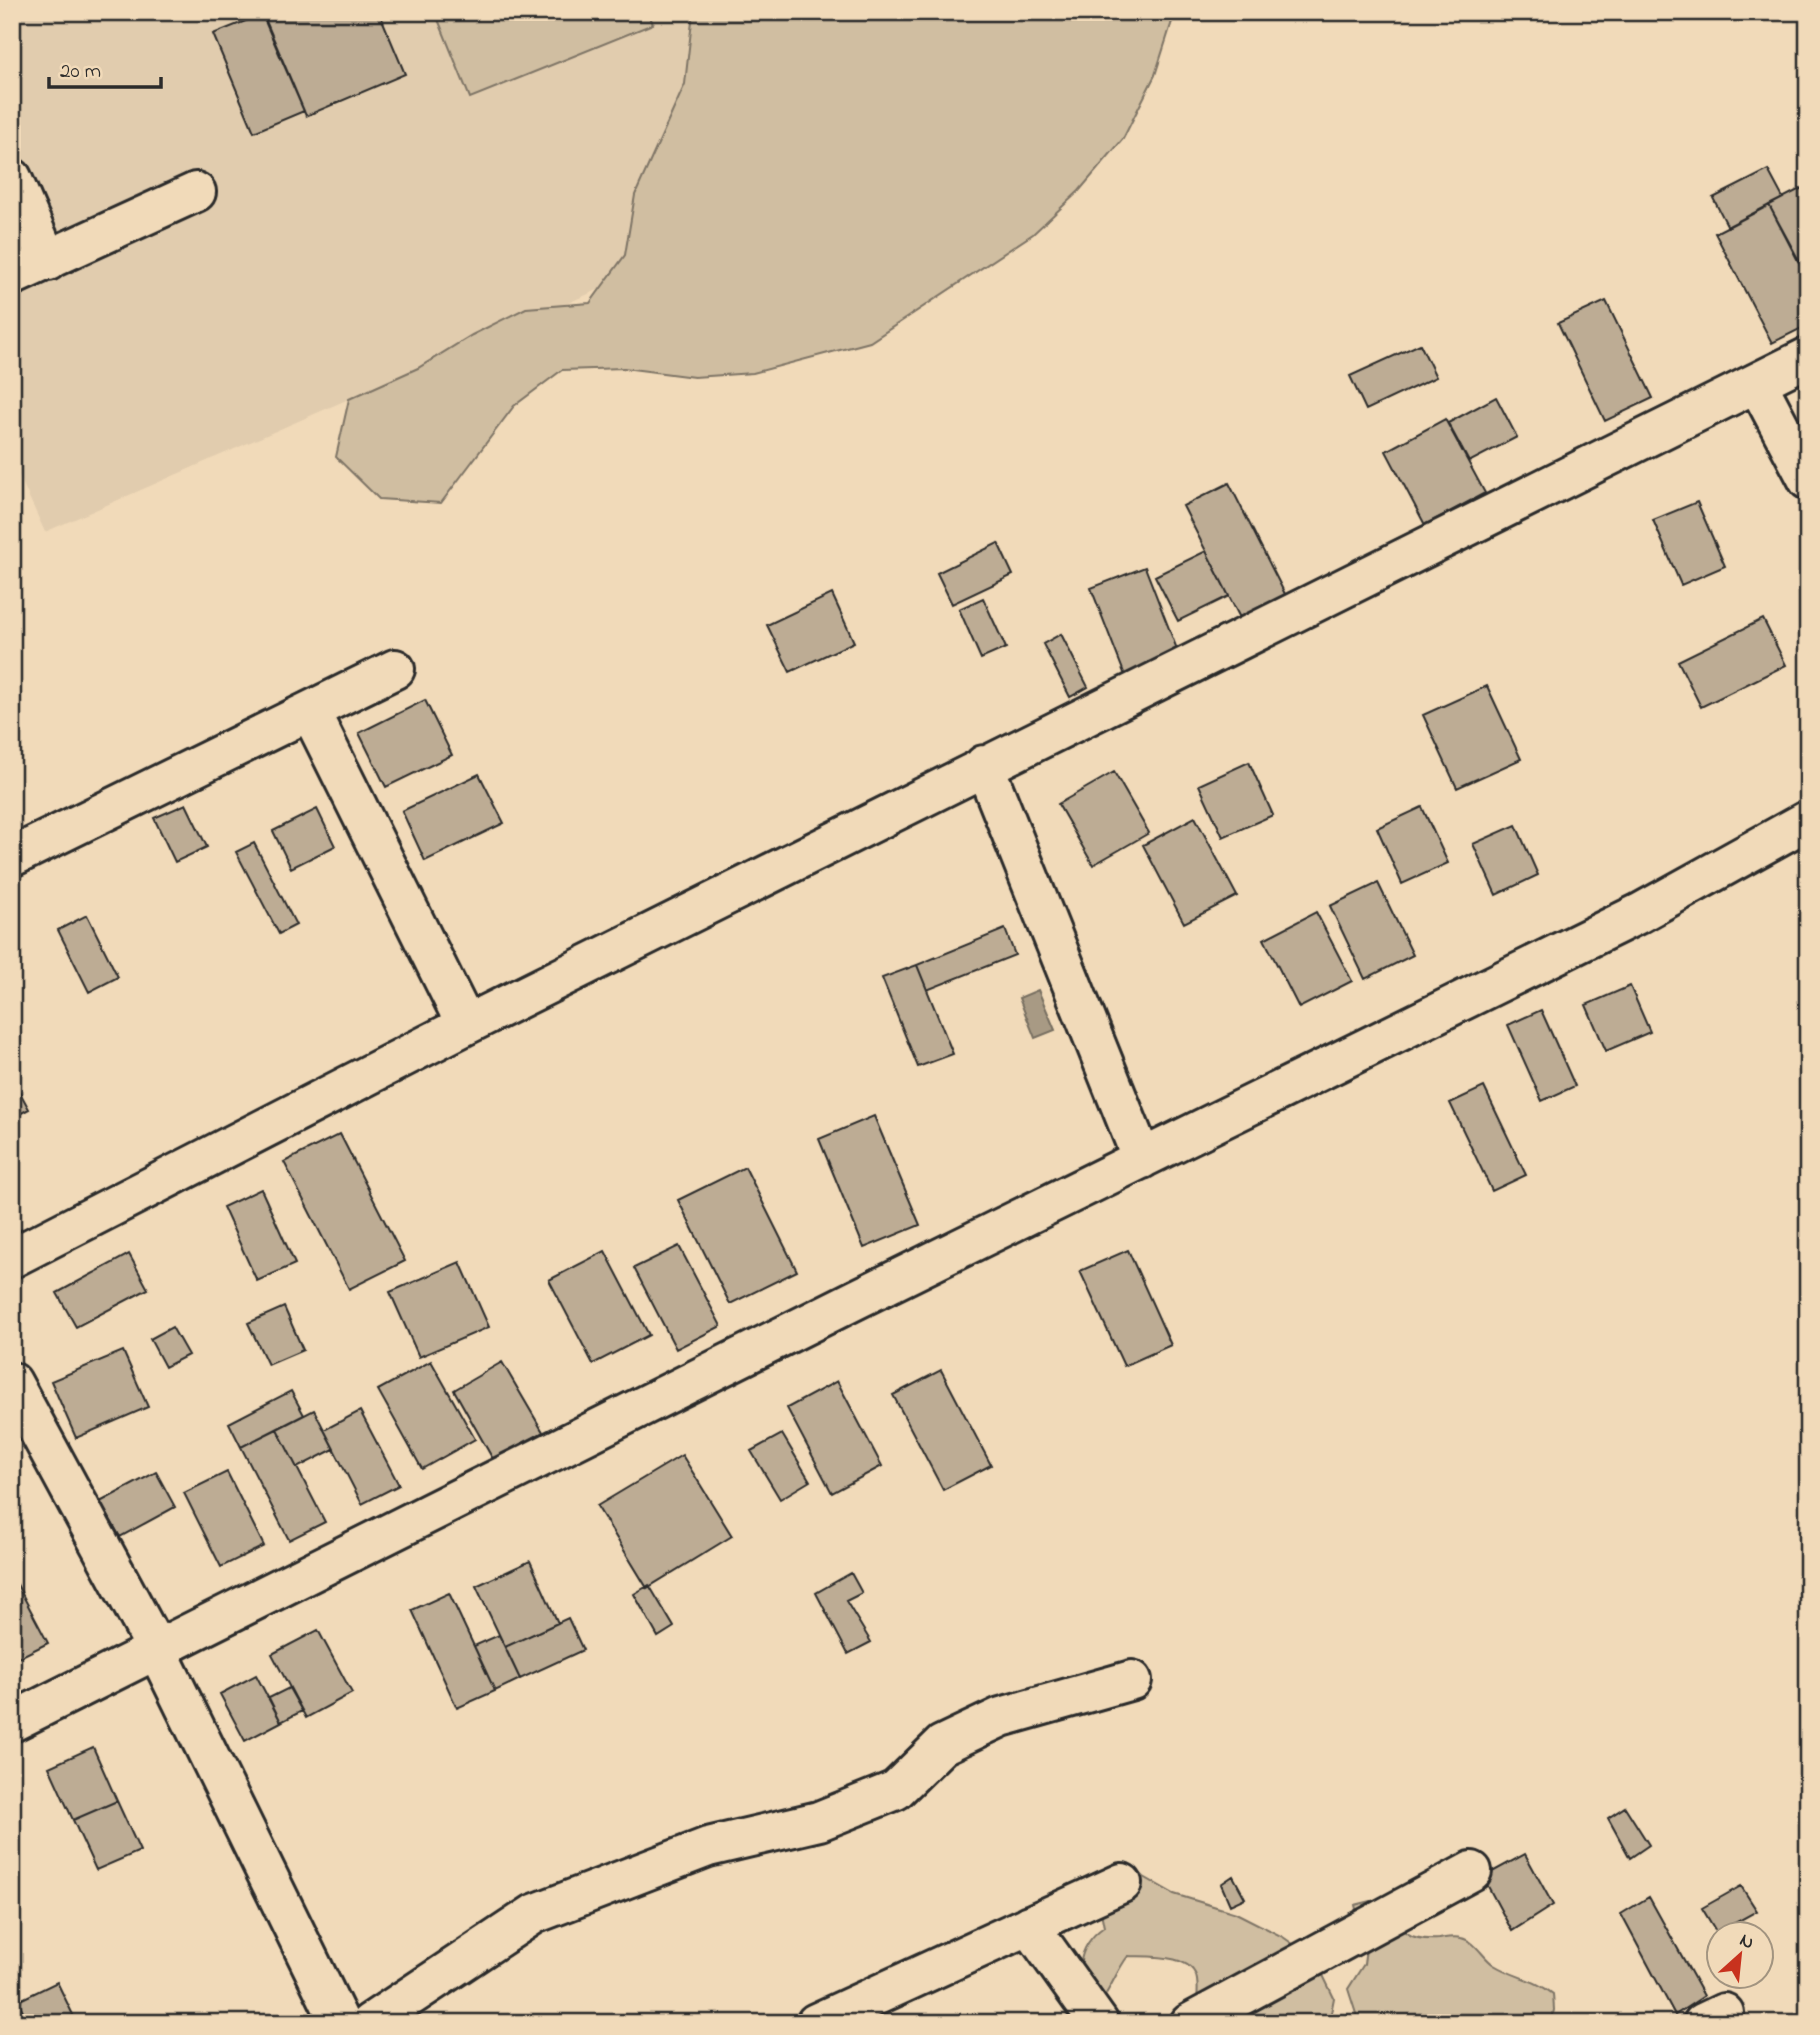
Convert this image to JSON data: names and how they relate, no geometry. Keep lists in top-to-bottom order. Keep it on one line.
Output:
{"scale_bar":"20 m","north":"top right"}
